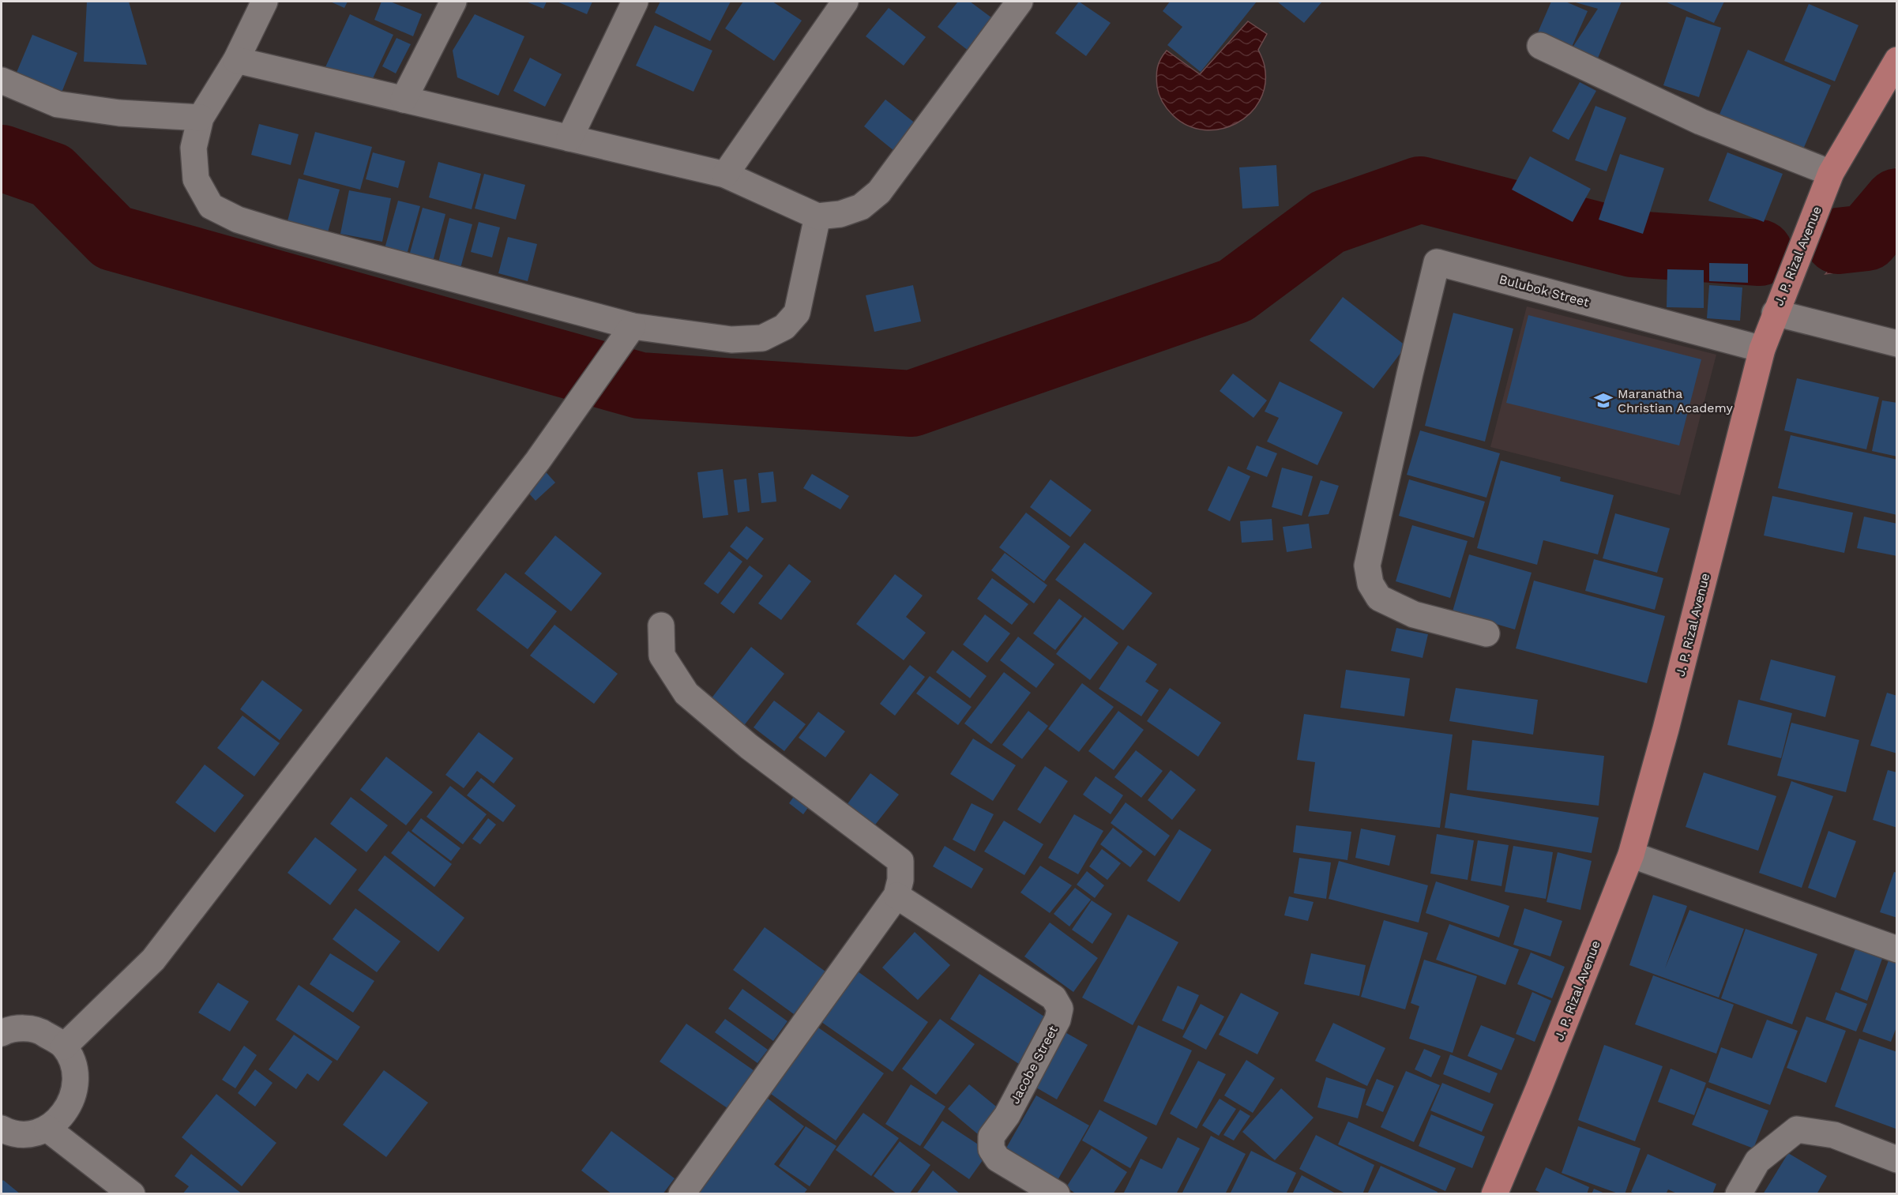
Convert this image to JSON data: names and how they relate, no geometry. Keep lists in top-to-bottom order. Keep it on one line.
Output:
{"streets":{"main road":["J. P. Rizal Avenue"],"street":["Bulubok Street","Jacobe Street"]},"crossings":[["J. P. Rizal Avenue","Bulubok Street"]],"places":{"school or university":["Maranatha Christian Academy"]}}
